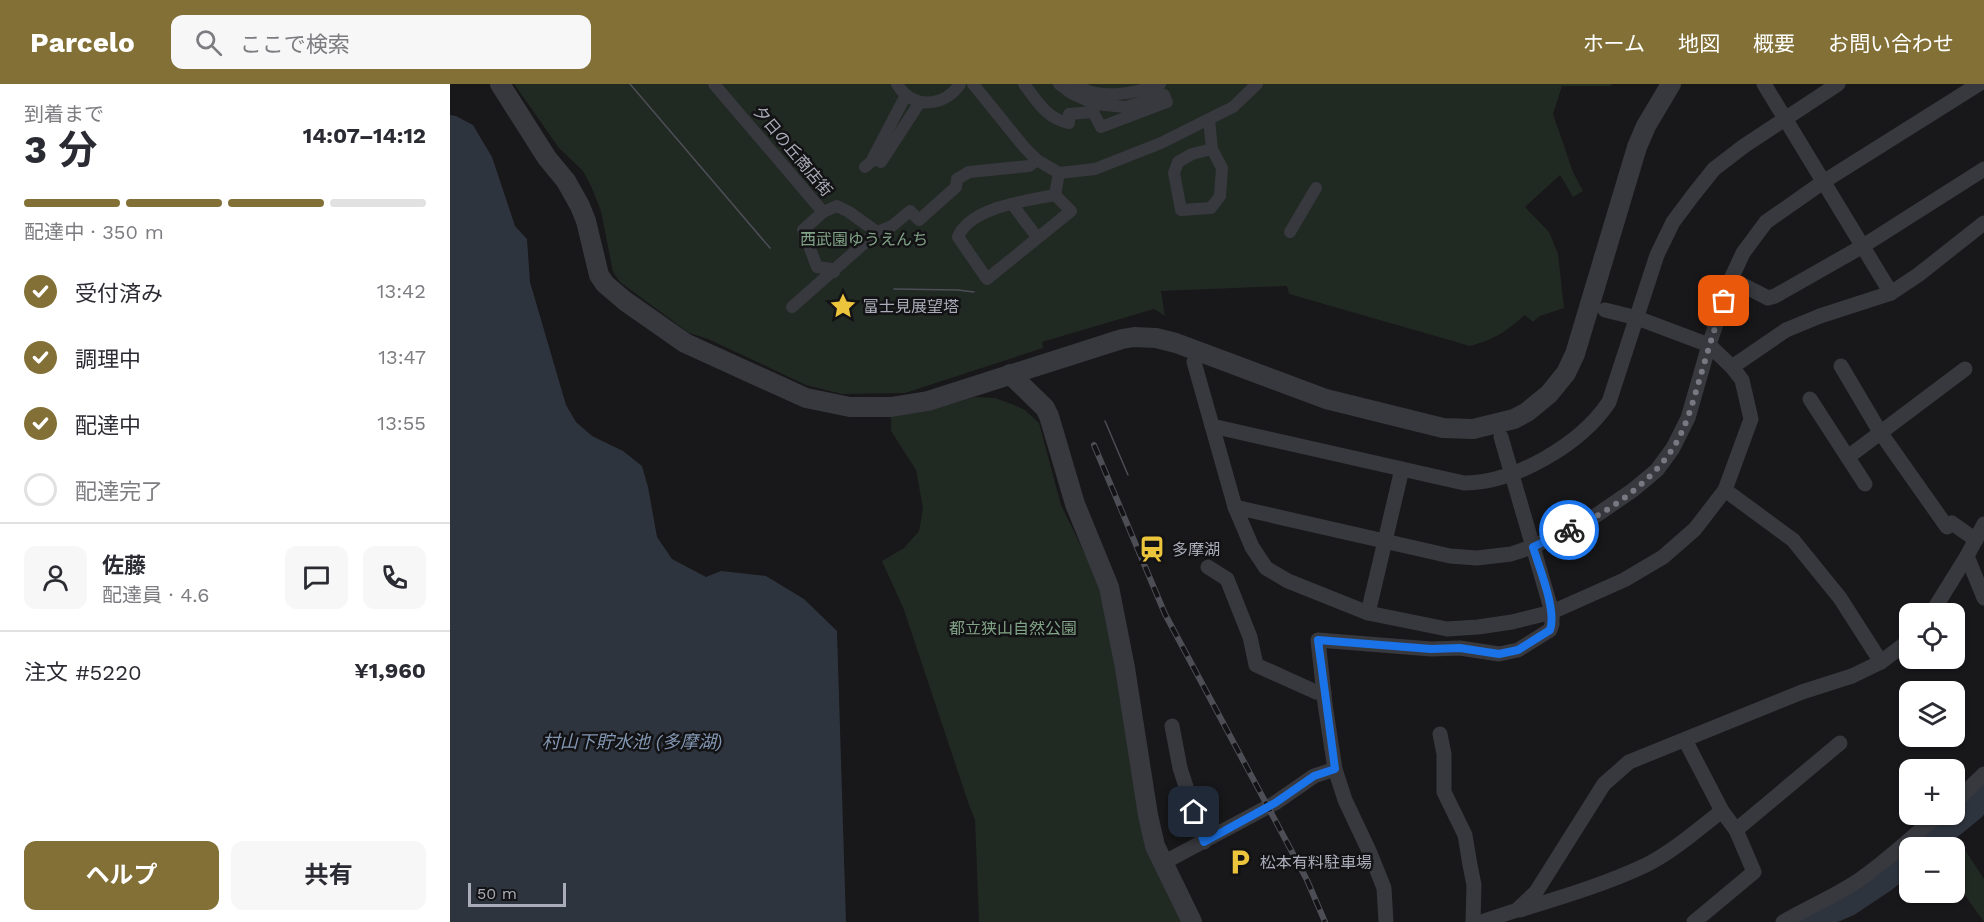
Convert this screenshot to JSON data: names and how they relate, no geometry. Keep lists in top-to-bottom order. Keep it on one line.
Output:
{"streets":{"street":["夕日の丘商店街"]},"water":["村山下貯水池 (多摩湖)"],"parks":["西武園ゆうえんち","都立狭山自然公園"],"places":{"place":["富士見展望塔"],"station":["多摩湖"],"parking":["松本有料駐車場"]},"scale_bar":"50 m","page":{"header":"Parcelo","search":"ここで検索","nav":["ホーム","地図","概要","お問い合わせ"],"heading":["3 分","到着まで","14:07–14:12"],"panel":["佐藤","配達員 · 4.6","注文 #5220","¥1,960"],"bar":"配達中 · 350 m","list":[["受付済み","13:42"],["調理中","13:47"],["配達中","13:55"],"配達完了"],"map_buttons":["+","−"],"buttons":["ヘルプ","共有"],"scale":"50 m"}}
